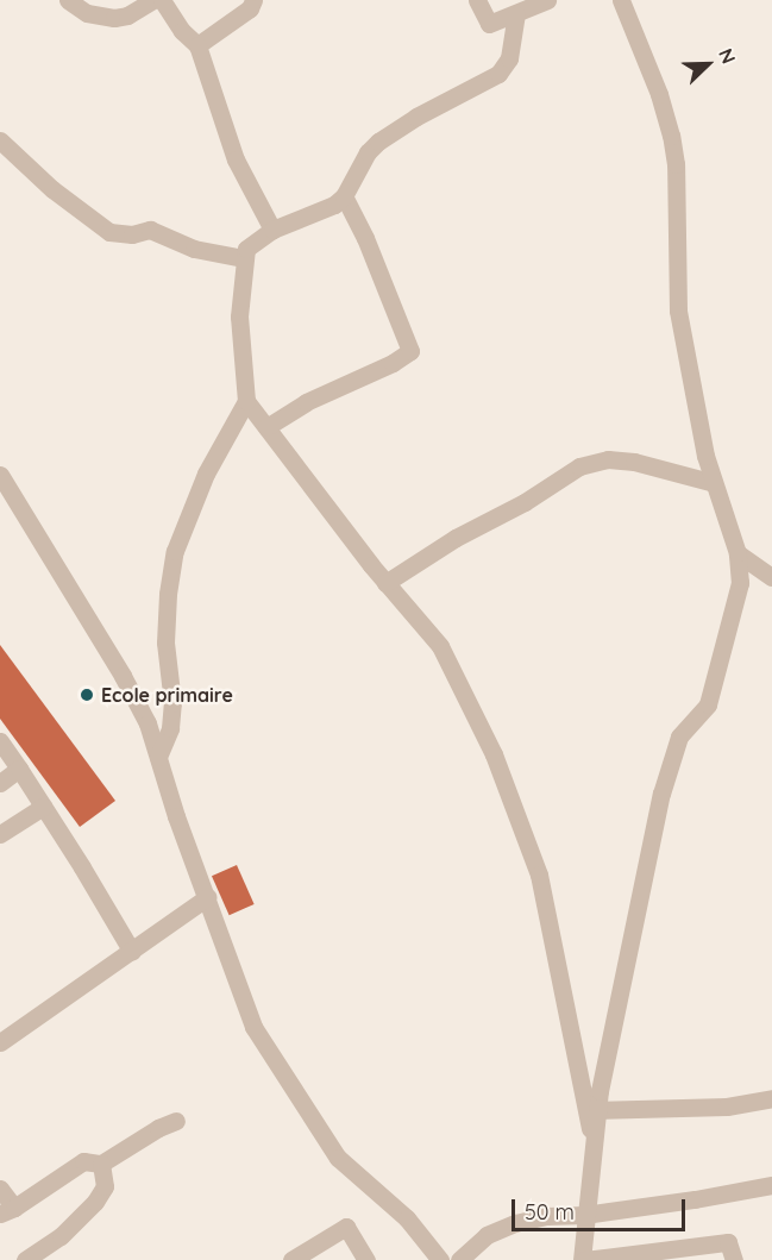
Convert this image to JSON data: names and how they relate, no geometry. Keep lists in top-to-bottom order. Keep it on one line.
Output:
{"places":["Ecole primaire"],"scale_bar":"50 m","north":"top right"}
